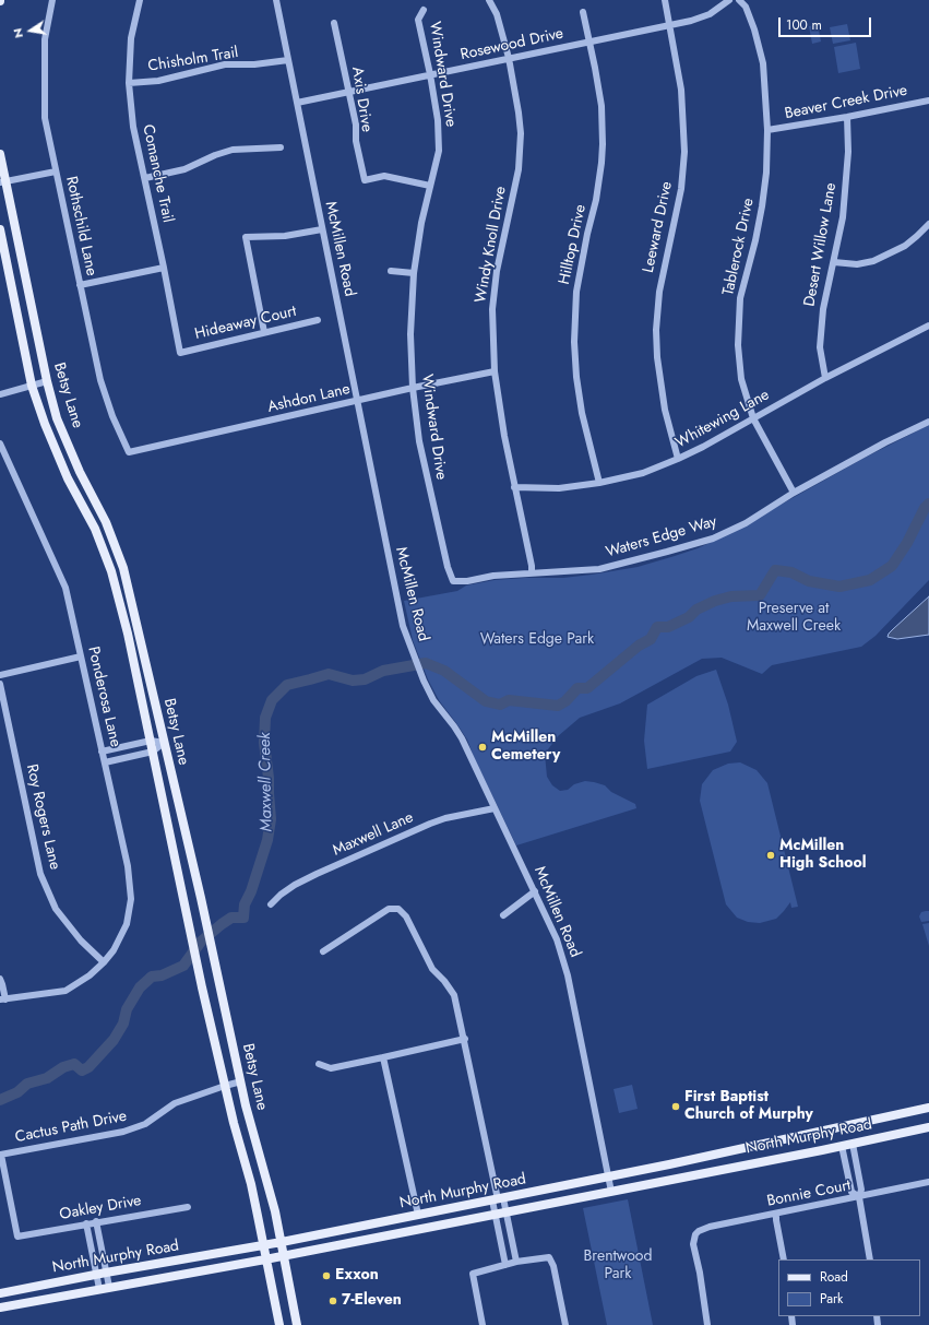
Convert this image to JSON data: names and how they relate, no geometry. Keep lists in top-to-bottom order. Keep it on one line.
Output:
{"streets":{"main road":["Betsy Lane","North Murphy Road"],"street":["Rosewood Drive","Chisholm Trail","Windward Drive","Axis Drive","Beaver Creek Drive","Comanche Trail","Rothschild Lane","Leeward Drive","Windy Knoll Drive","Hilltop Drive","Desert Willow Lane","Tablerock Drive","McMillen Road","Hideaway Court","Ashdon Lane","Whitewing Lane","Waters Edge Way","Ponderosa Lane","Roy Rogers Lane","Maxwell Lane","Cactus Path Drive","Bonnie Court","Oakley Drive"]},"crossings":[["Rosewood Drive","Windward Drive"],["Rosewood Drive","Axis Drive"],["Rosewood Drive","Leeward Drive"],["Rosewood Drive","Windy Knoll Drive"],["Rosewood Drive","Hilltop Drive"],["Rosewood Drive","McMillen Road"],["Chisholm Trail","Comanche Trail"],["Chisholm Trail","McMillen Road"],["Windward Drive","Axis Drive"],["Windward Drive","Ashdon Lane"],["Windward Drive","Waters Edge Way"],["Beaver Creek Drive","Desert Willow Lane"],["Beaver Creek Drive","Tablerock Drive"],["Comanche Trail","Hideaway Court"],["Rothschild Lane","Ashdon Lane"],["Leeward Drive","Whitewing Lane"],["Windy Knoll Drive","Ashdon Lane"],["Windy Knoll Drive","Whitewing Lane"],["Windy Knoll Drive","Waters Edge Way"],["Hilltop Drive","Whitewing Lane"],["Desert Willow Lane","Whitewing Lane"],["Tablerock Drive","Whitewing Lane"],["Tablerock Drive","Waters Edge Way"],["McMillen Road","Ashdon Lane"],["McMillen Road","Maxwell Lane"],["McMillen Road","North Murphy Road"],["Betsy Lane","Cactus Path Drive"],["Betsy Lane","North Murphy Road"],["Ponderosa Lane","Roy Rogers Lane"],["Cactus Path Drive","Oakley Drive"]],"water":["Maxwell Creek"],"parks":["Preserve at Maxwell Creek","Waters Edge Park","Brentwood Park"],"places":["McMillen Cemetery","McMillen High School","First Baptist Church of Murphy","Exxon","7-Eleven"],"legend":["Road","Park"],"scale_bar":"100 m","north":"left"}
